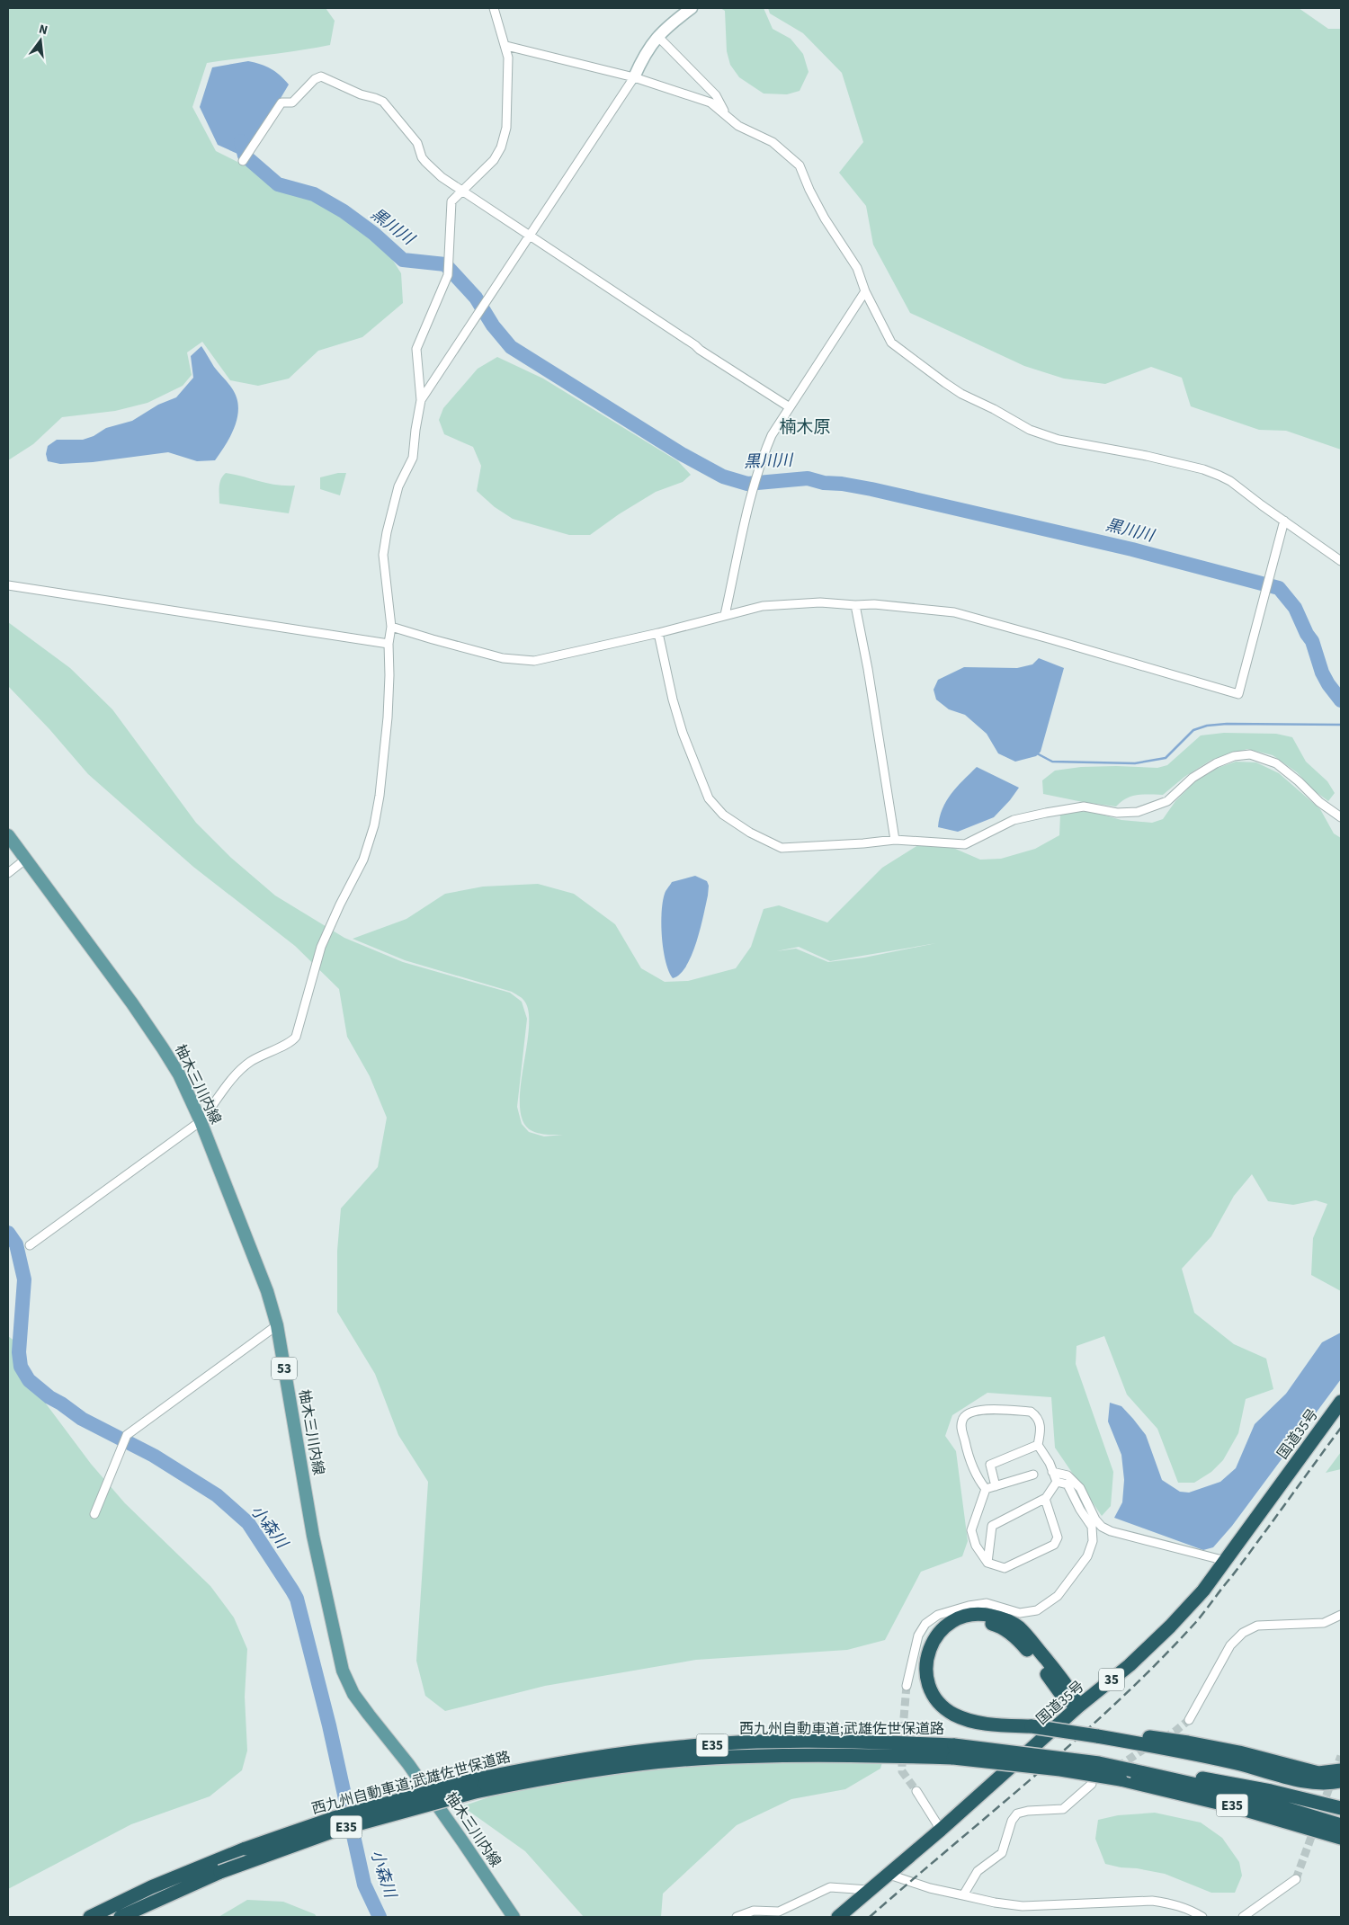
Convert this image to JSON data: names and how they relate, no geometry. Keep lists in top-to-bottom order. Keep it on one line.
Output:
{"streets":{"highway":["国道35号","35","西九州自動車道;武雄佐世保道路","E35"],"main road":["柚木三川内線","53"]},"districts":["楠木原"],"water":["黒川川","小森川"],"north":"top"}
